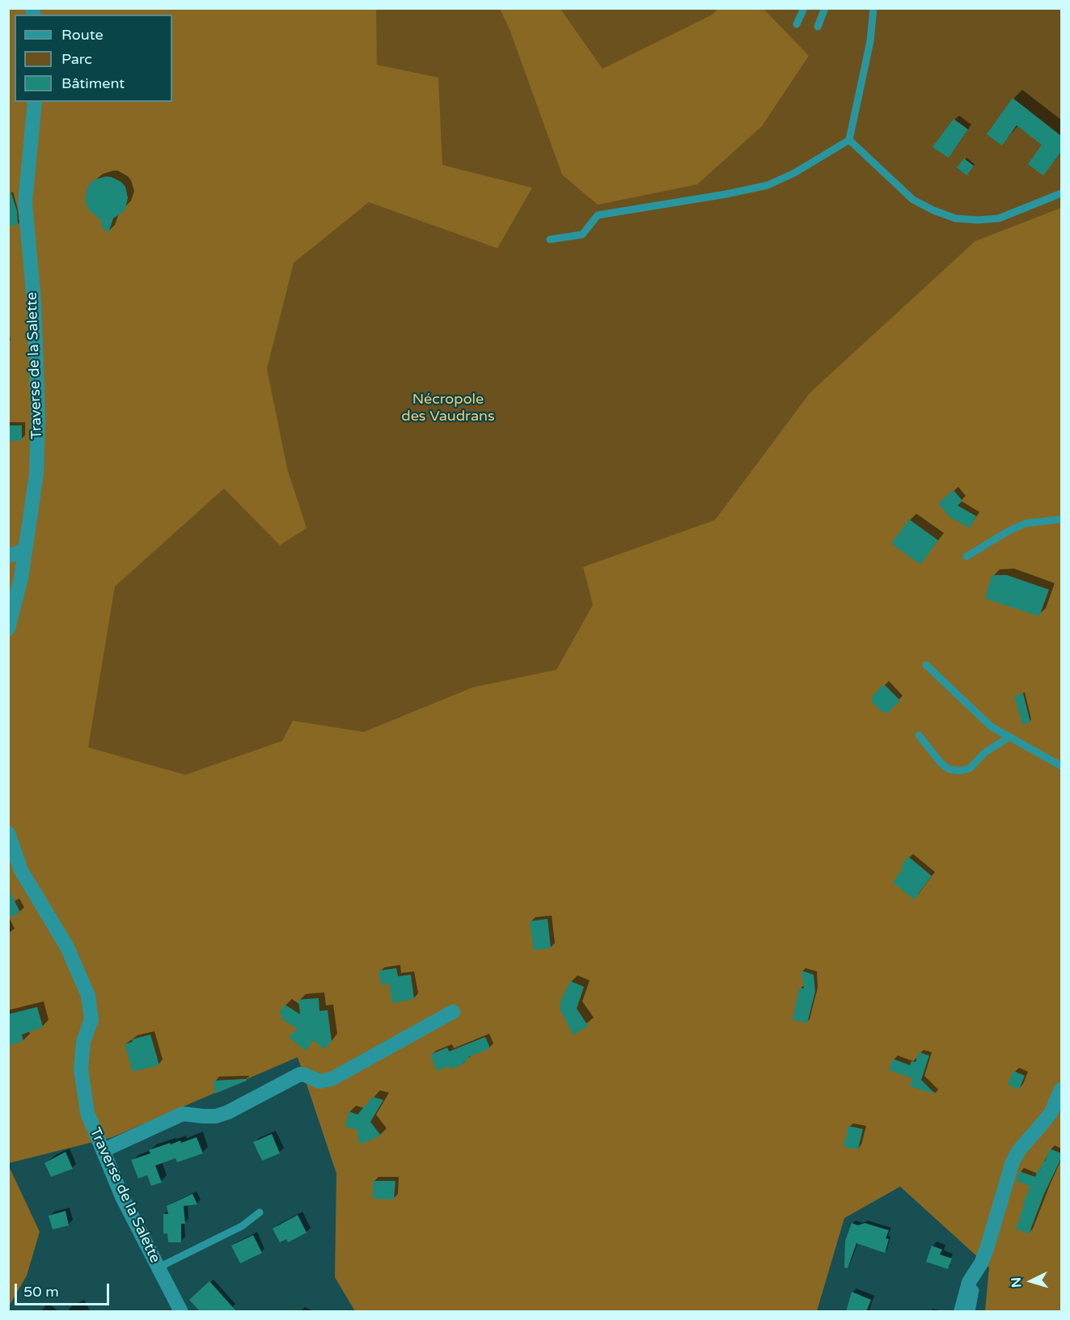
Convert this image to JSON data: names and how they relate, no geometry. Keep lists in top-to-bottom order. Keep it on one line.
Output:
{"streets":{"street":["Traverse de la Salette"]},"parks":["Nécropole des Vaudrans"],"legend":["Route","Parc","Bâtiment"],"scale_bar":"50 m","north":"left"}
